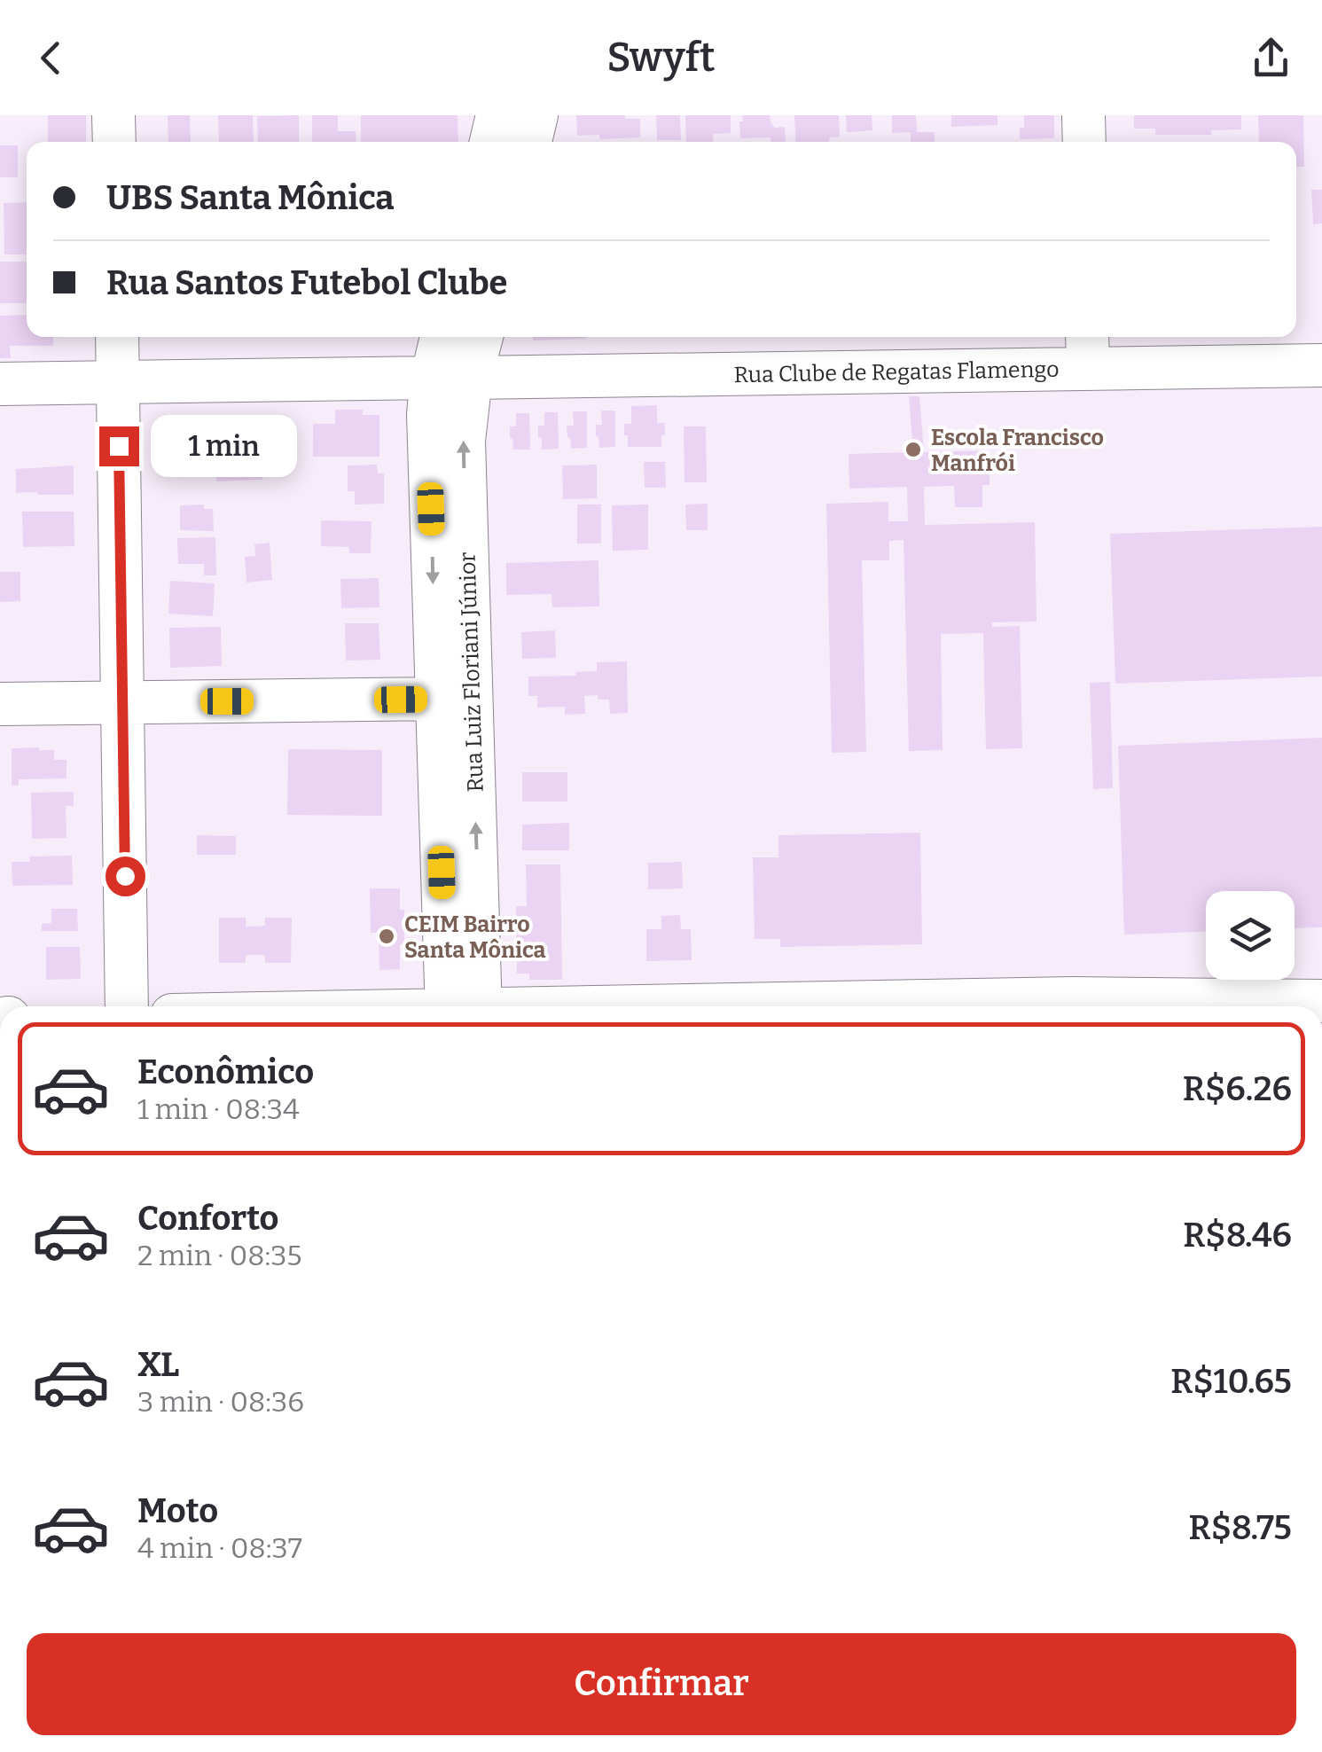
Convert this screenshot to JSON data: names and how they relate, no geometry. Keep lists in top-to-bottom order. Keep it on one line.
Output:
{"streets":{"street":["Rua Clube de Regatas Flamengo","Rua Luiz Floriani Júnior"]},"crossings":[["Rua Clube de Regatas Flamengo","Rua Luiz Floriani Júnior"]],"places":["Escola Francisco Manfrói","CEIM Bairro Santa Mônica"],"page":{"header":"Swyft","banner":["UBS Santa Mônica","Rua Santos Futebol Clube"],"bubble":"1 min","list":[{"name":"Econômico","note":"1 min · 08:34","value":"R$6.26"},{"name":"Conforto","note":"2 min · 08:35","value":"R$8.46"},{"name":"XL","note":"3 min · 08:36","value":"R$10.65"},{"name":"Moto","note":"4 min · 08:37","value":"R$8.75"}],"buttons":"Confirmar"}}
